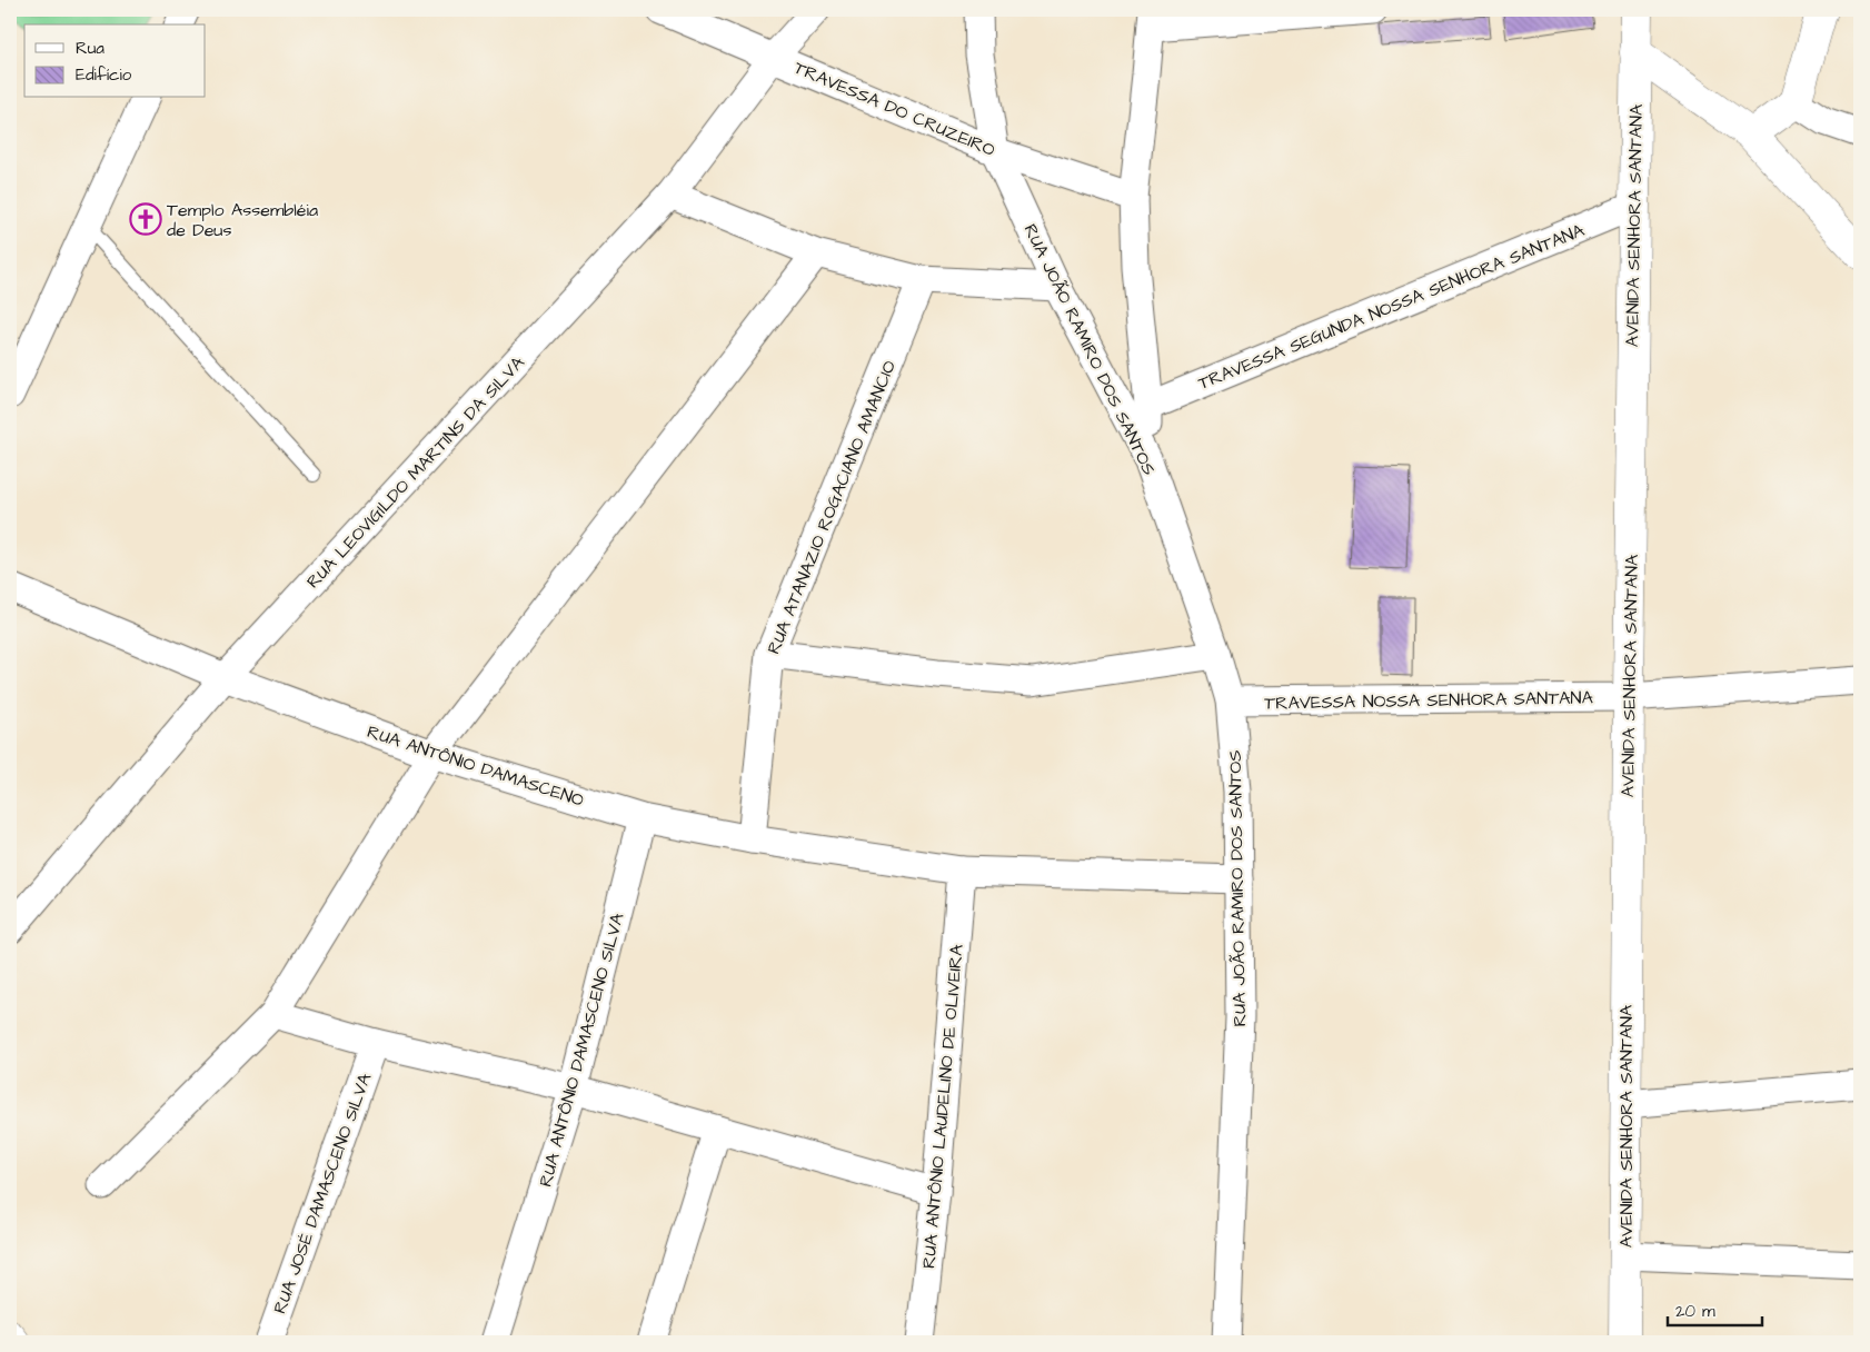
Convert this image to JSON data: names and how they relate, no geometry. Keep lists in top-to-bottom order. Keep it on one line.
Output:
{"streets":{"street":["TRAVESSA DO CRUZEIRO","AVENIDA SENHORA SANTANA","TRAVESSA SEGUNDA NOSSA SENHORA SANTANA","RUA JOÃO RAMIRO DOS SANTOS","RUA LEOVIGILDO MARTINS DA SILVA","RUA ATANAZIO ROGACIANO AMANCIO","TRAVESSA NOSSA SENHORA SANTANA","RUA ANTÔNIO DAMASCENO","RUA ANTÔNIO DAMASCENO SILVA","RUA ANTÔNIO LAUDELINO DE OLIVEIRA","RUA JOSÉ DAMASCENO SILVA"]},"crossings":[["TRAVESSA DO CRUZEIRO","RUA JOÃO RAMIRO DOS SANTOS"],["TRAVESSA DO CRUZEIRO","RUA LEOVIGILDO MARTINS DA SILVA"],["AVENIDA SENHORA SANTANA","TRAVESSA SEGUNDA NOSSA SENHORA SANTANA"],["AVENIDA SENHORA SANTANA","TRAVESSA NOSSA SENHORA SANTANA"],["RUA JOÃO RAMIRO DOS SANTOS","TRAVESSA NOSSA SENHORA SANTANA"],["RUA JOÃO RAMIRO DOS SANTOS","RUA ANTÔNIO DAMASCENO"],["RUA LEOVIGILDO MARTINS DA SILVA","RUA ANTÔNIO DAMASCENO"],["RUA ATANAZIO ROGACIANO AMANCIO","RUA ANTÔNIO DAMASCENO"],["RUA ANTÔNIO DAMASCENO","RUA ANTÔNIO DAMASCENO SILVA"],["RUA ANTÔNIO DAMASCENO","RUA ANTÔNIO LAUDELINO DE OLIVEIRA"]],"places":{"church":["Templo Assembléia de Deus"]},"legend":["Rua","Edifício"],"scale_bar":"20 m"}
